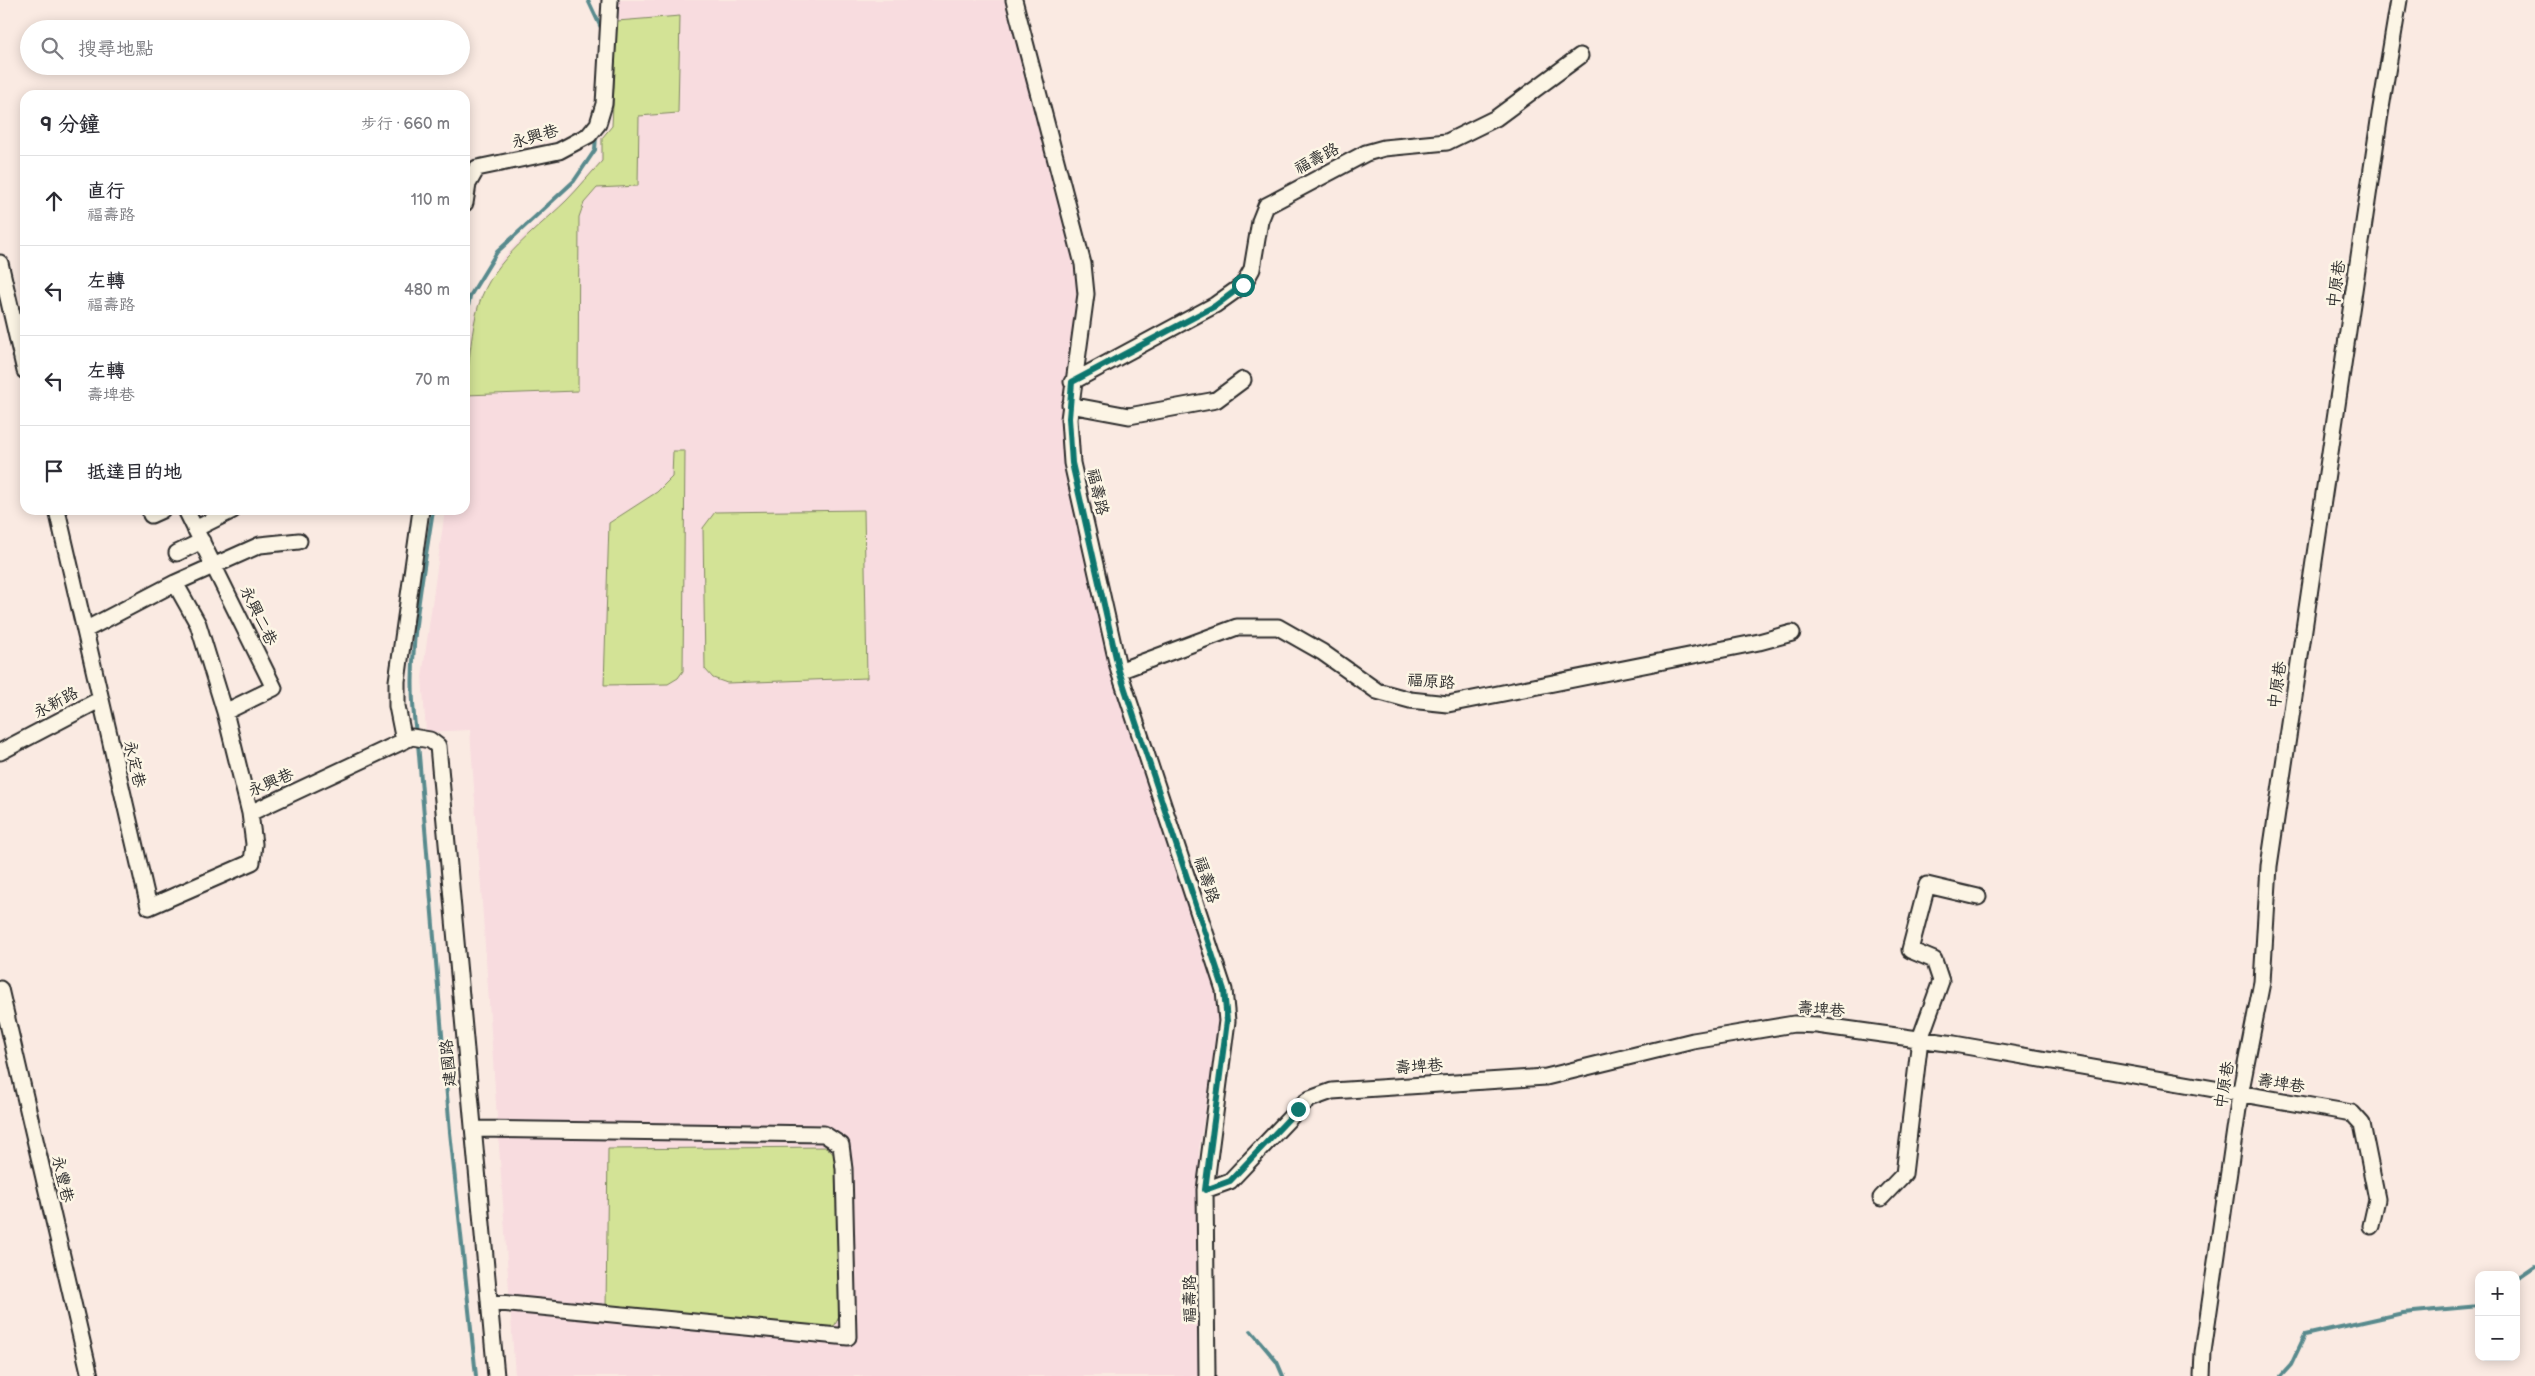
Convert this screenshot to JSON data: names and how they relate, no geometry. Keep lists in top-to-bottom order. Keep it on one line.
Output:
{"streets":{"street":["永興巷","福壽路","中原巷","永興二巷","福原路","永新路","永定巷","壽埤巷","建國路","永豐巷"]},"crossings":[["永興巷","永興二巷"],["永興巷","永定巷"],["永興巷","建國路"],["福壽路","福原路"],["福壽路","壽埤巷"],["中原巷","壽埤巷"],["永新路","永定巷"]],"page":{"search":"搜尋地點","heading":["9 分鐘","步行 · 660 m"],"list":[["直行","福壽路","110 m"],["左轉","福壽路","480 m"],["左轉","壽埤巷","70 m"],"抵達目的地"],"map_buttons":["+","−"]}}
